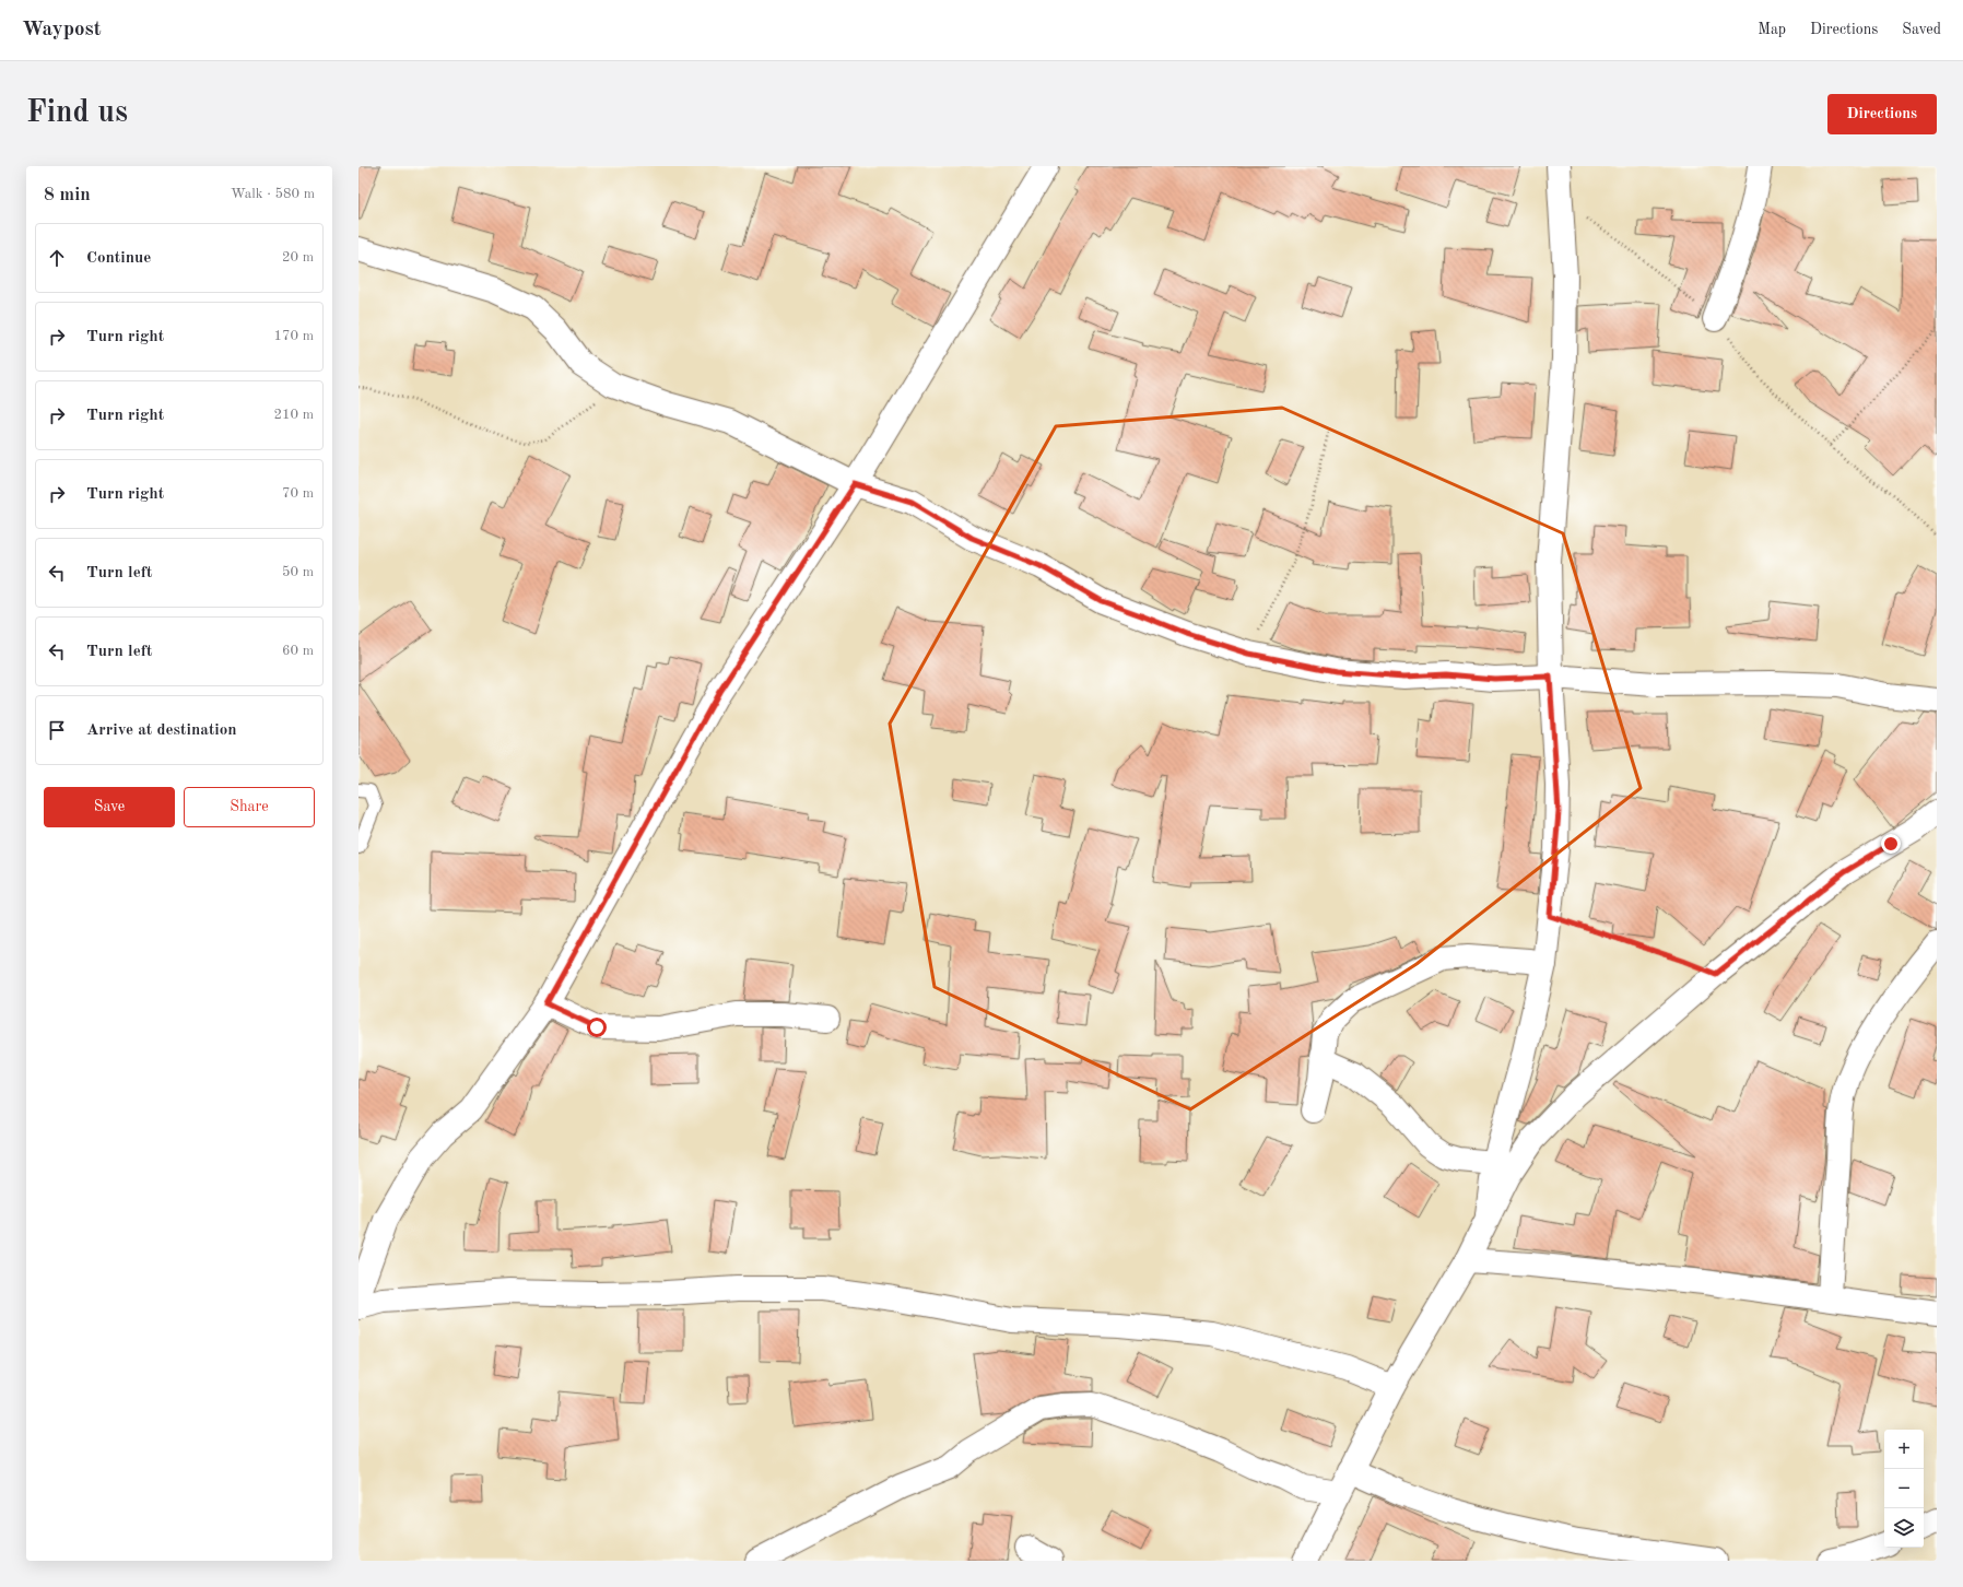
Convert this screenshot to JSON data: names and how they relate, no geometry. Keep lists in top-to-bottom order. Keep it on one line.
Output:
{"page":{"header":"Waypost","nav":["Map","Directions","Saved"],"buttons":["Directions",["Save","Share"]],"title":"Find us","heading":["8 min","Walk · 580 m"],"list":[["Continue","20 m"],["Turn right","170 m"],["Turn right","210 m"],["Turn right","70 m"],["Turn left","50 m"],["Turn left","60 m"],"Arrive at destination"],"map_buttons":["+","−"]}}
